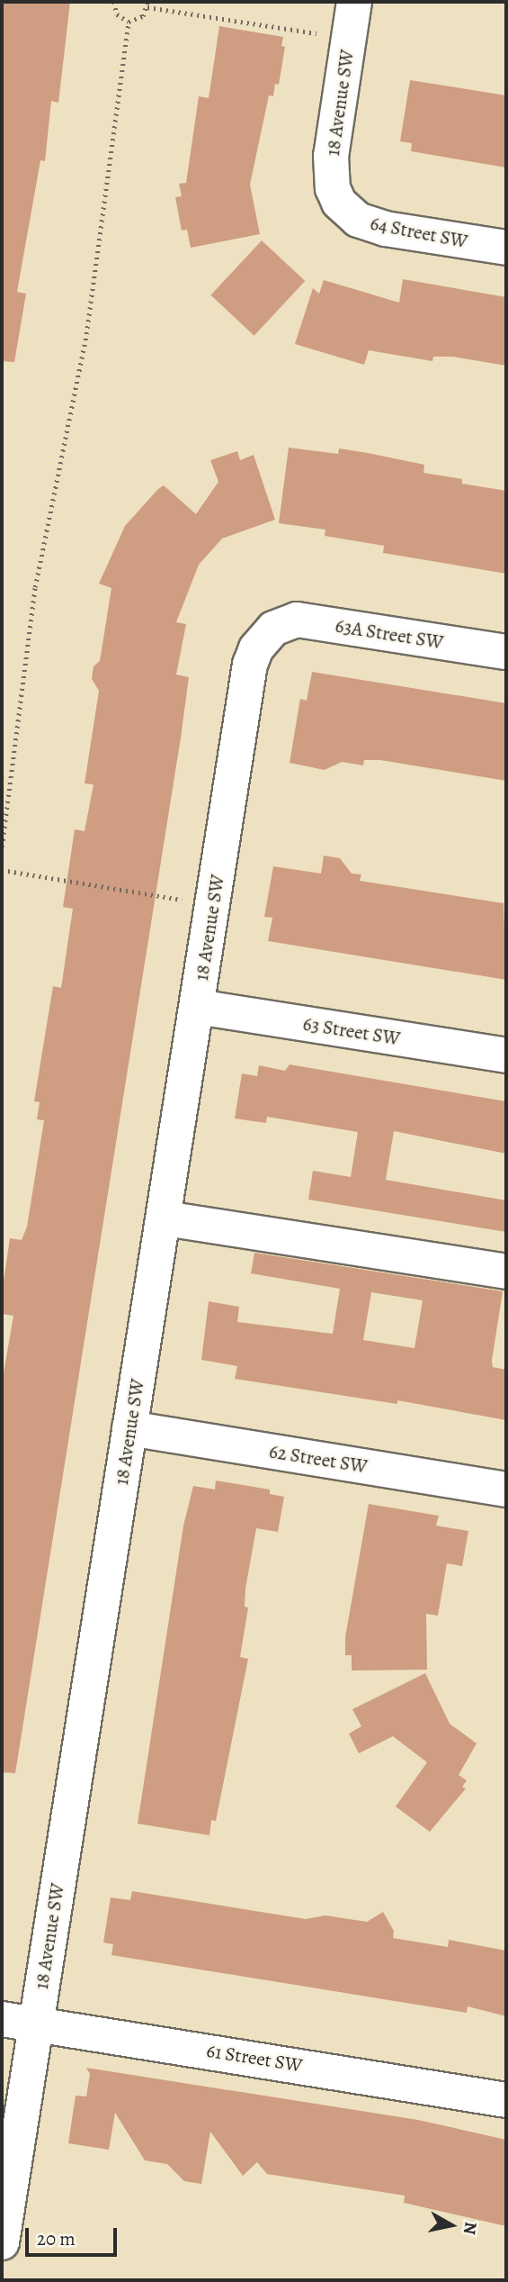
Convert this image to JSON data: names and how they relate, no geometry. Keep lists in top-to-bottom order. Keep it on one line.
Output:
{"streets":{"street":["18 Avenue SW","64 Street SW","63A Street SW","63 Street SW","62 Street SW","61 Street SW"]},"crossings":[["18 Avenue SW","64 Street SW"],["18 Avenue SW","63A Street SW"],["18 Avenue SW","63 Street SW"],["18 Avenue SW","62 Street SW"],["18 Avenue SW","61 Street SW"]],"scale_bar":"20 m","north":"right"}
